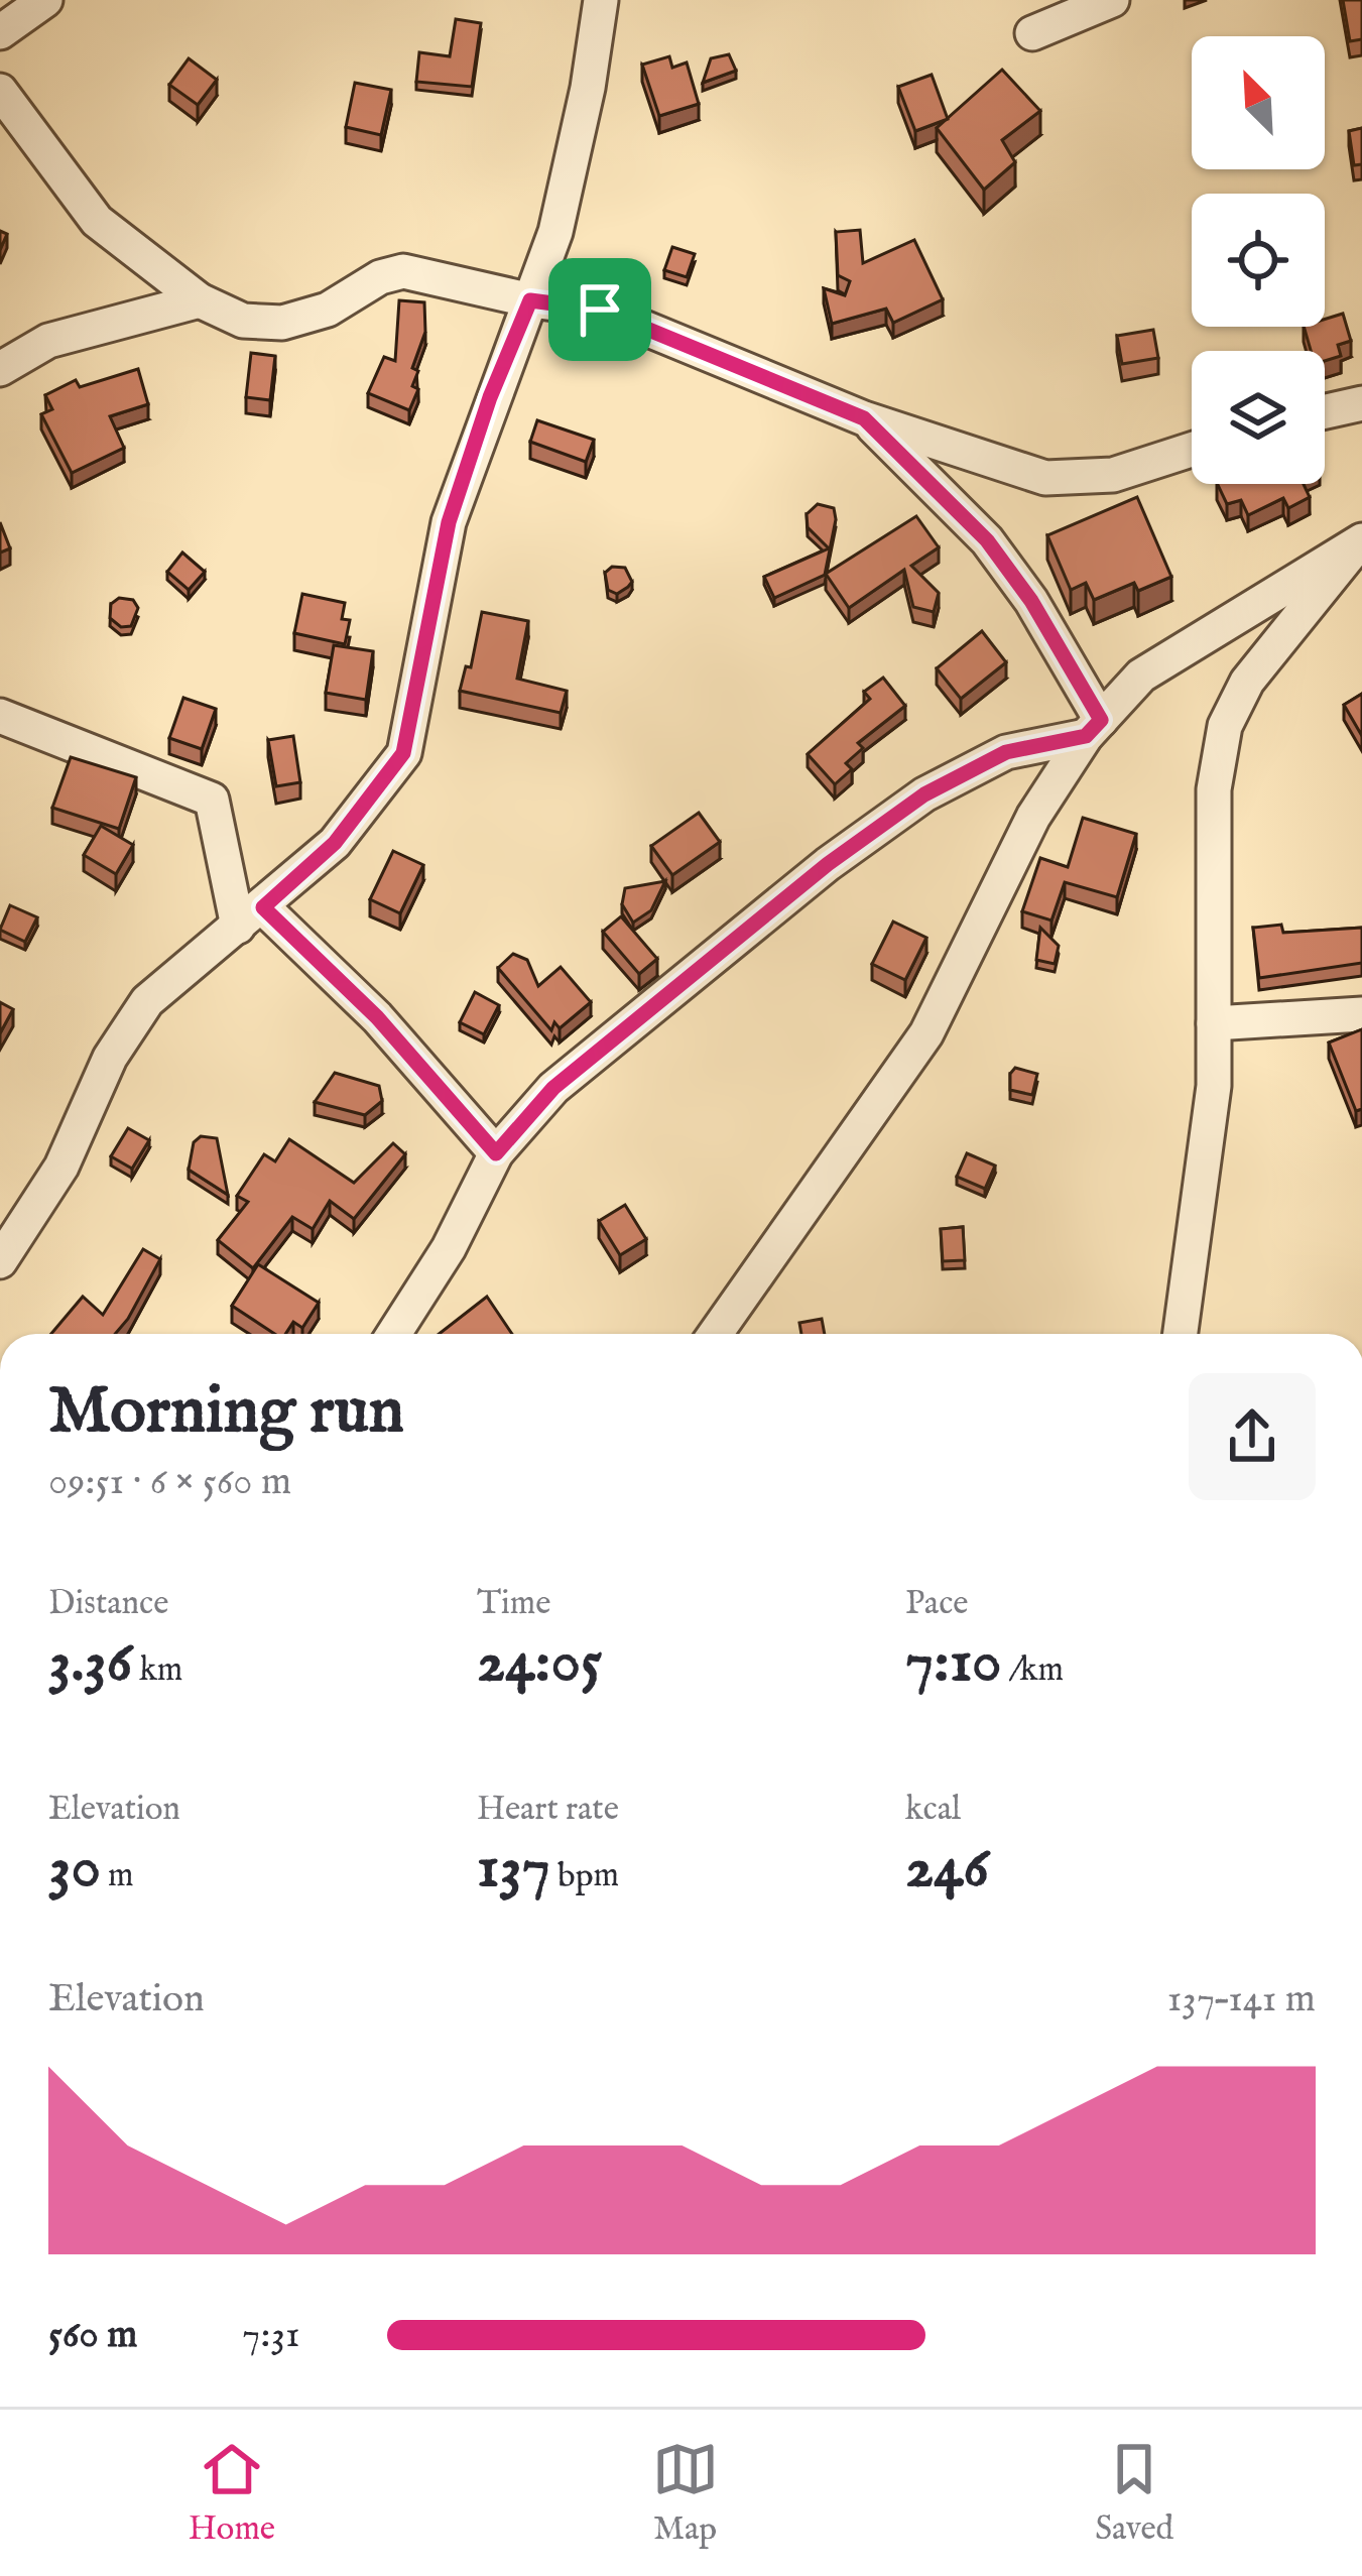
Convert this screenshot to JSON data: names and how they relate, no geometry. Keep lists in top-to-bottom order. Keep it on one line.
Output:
{"north":"top left","page":{"heading":["Morning run","09:51 · 6 × 560 m"],"stats":[["Distance","3.36 km"],["Time","24:05"],["Pace","7:10 /km"],["Elevation","30 m"],["Heart rate","137 bpm"],["kcal","246"]],"chart":["Elevation","137–141 m"],"list":[{"name":"560 m","note":"7:31"}],"tabs":["Home","Map","Saved"]}}
